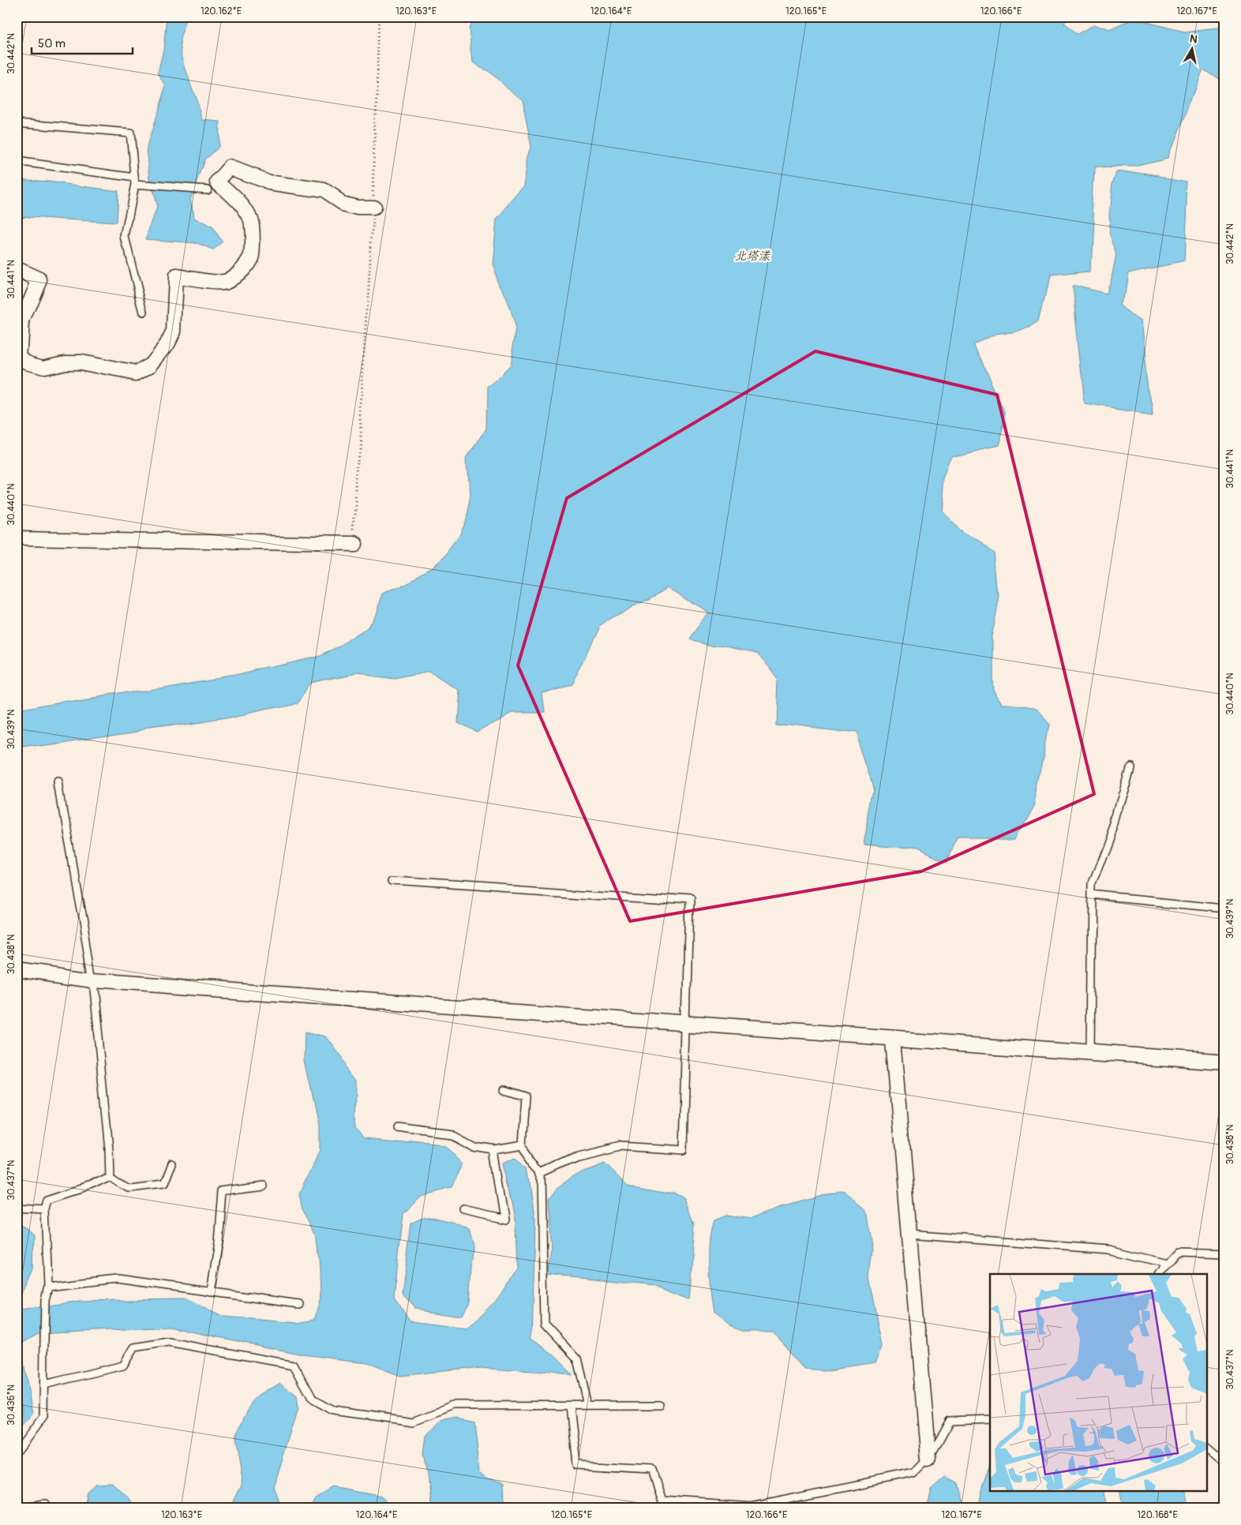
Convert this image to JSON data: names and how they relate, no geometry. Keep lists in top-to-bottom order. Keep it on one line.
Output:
{"water":["北塔漾"],"scale_bar":"50 m","north":"top","coordinates":["120.162°E","120.163°E","120.164°E","120.165°E","120.166°E","120.167°E","30.442°N","30.441°N","30.440°N","30.439°N","30.438°N","30.437°N","30.436°N","120.168°E"]}
